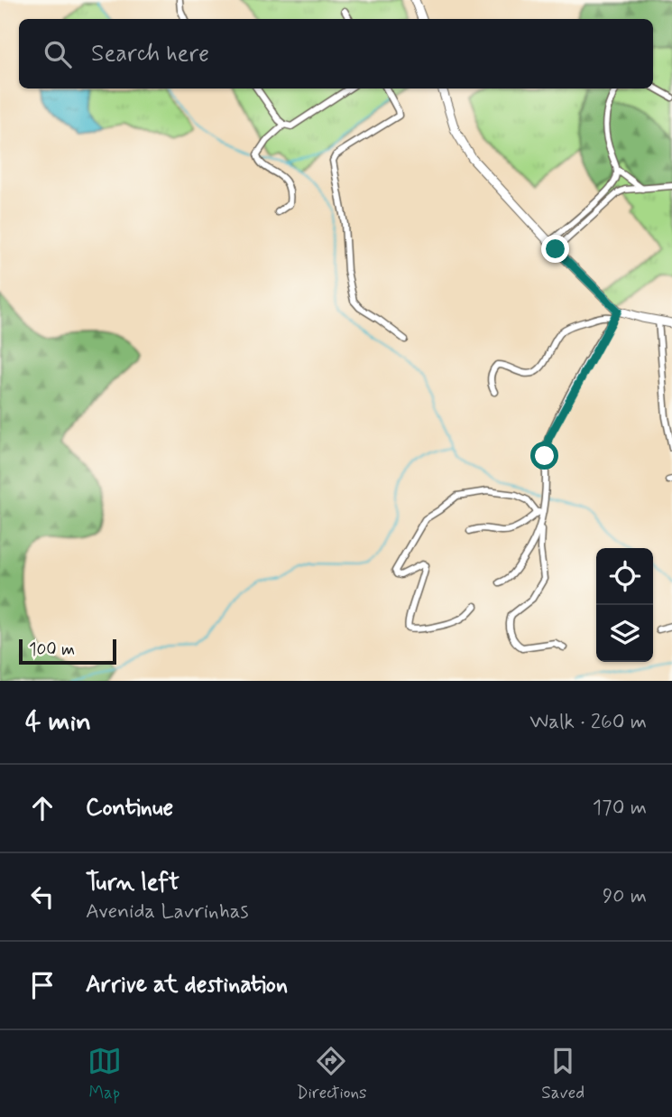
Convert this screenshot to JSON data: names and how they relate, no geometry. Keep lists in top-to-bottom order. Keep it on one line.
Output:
{"scale_bar":"100 m","page":{"search":"Search here","scale":"100 m","heading":["4 min","Walk · 260 m"],"list":[["Continue","170 m"],["Turn left","Avenida Lavrinhas","90 m"],"Arrive at destination"],"nav":["Map","Directions","Saved"]}}
